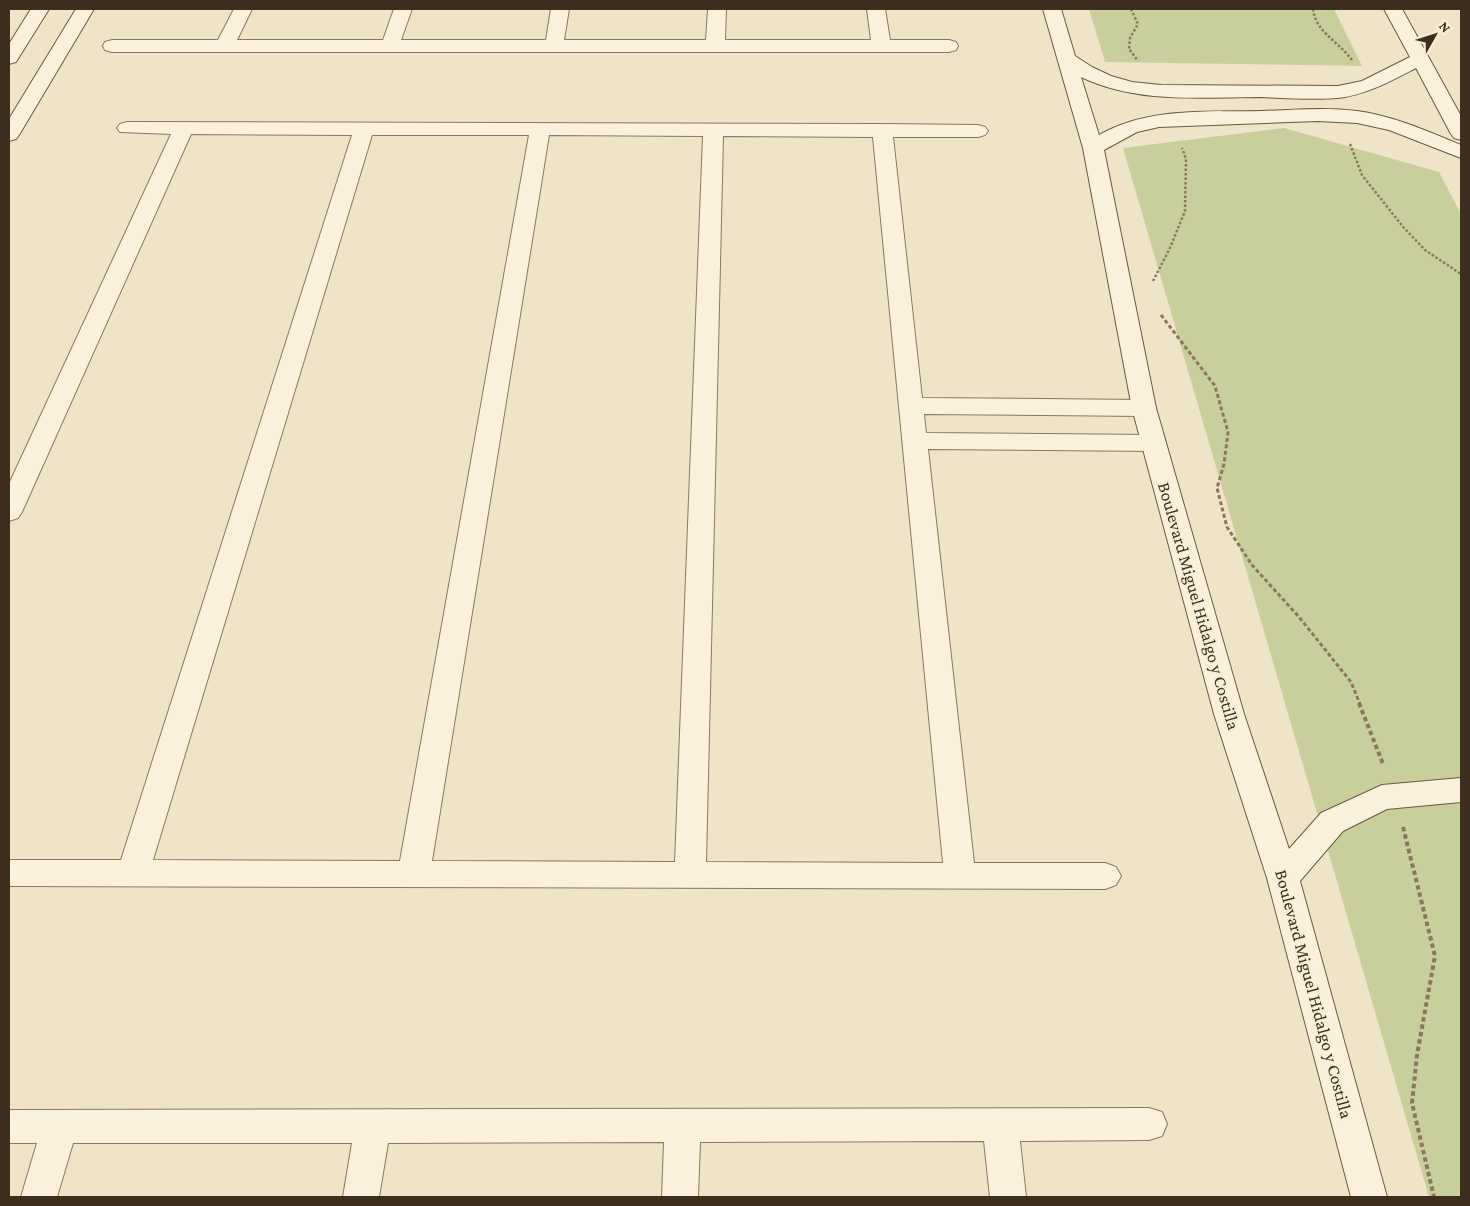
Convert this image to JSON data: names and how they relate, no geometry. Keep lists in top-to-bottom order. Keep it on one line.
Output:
{"streets":{"street":["Boulevard Miguel Hidalgo y Costilla"]},"north":"top right"}
